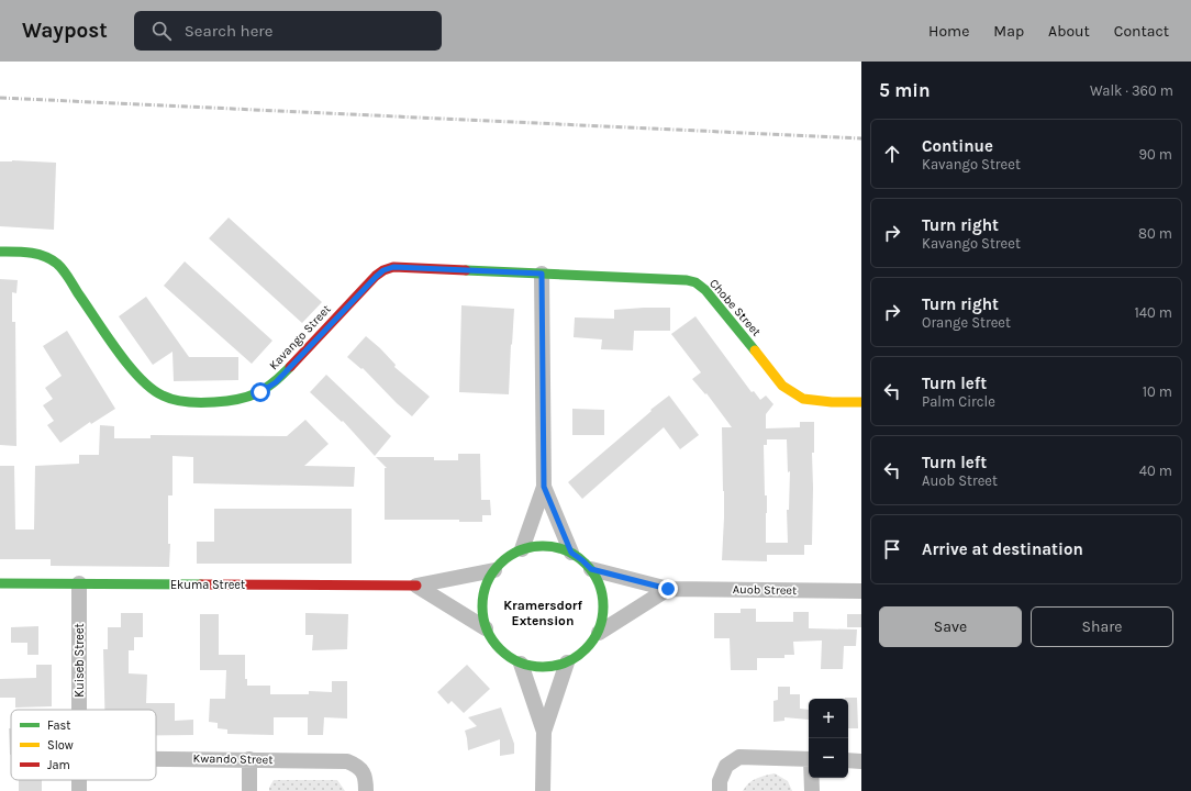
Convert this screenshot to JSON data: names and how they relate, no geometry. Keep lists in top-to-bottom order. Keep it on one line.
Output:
{"streets":{"street":["Chobe Street","Kavango Street","Ekuma Street","Auob Street","Kuiseb Street","Kwando Street"]},"crossings":[["Chobe Street","Kavango Street"],["Ekuma Street","Auob Street"],["Ekuma Street","Kuiseb Street"]],"districts":["Kramersdorf Extension"],"legend":["Fast","Slow","Jam"],"page":{"header":"Waypost","search":"Search here","nav":["Home","Map","About","Contact"],"heading":["5 min","Walk · 360 m"],"list":[["Continue","Kavango Street","90 m"],["Turn right","Kavango Street","80 m"],["Turn right","Orange Street","140 m"],["Turn left","Palm Circle","10 m"],["Turn left","Auob Street","40 m"],"Arrive at destination"],"buttons":["Save","Share"],"map_buttons":["+","−"]}}
